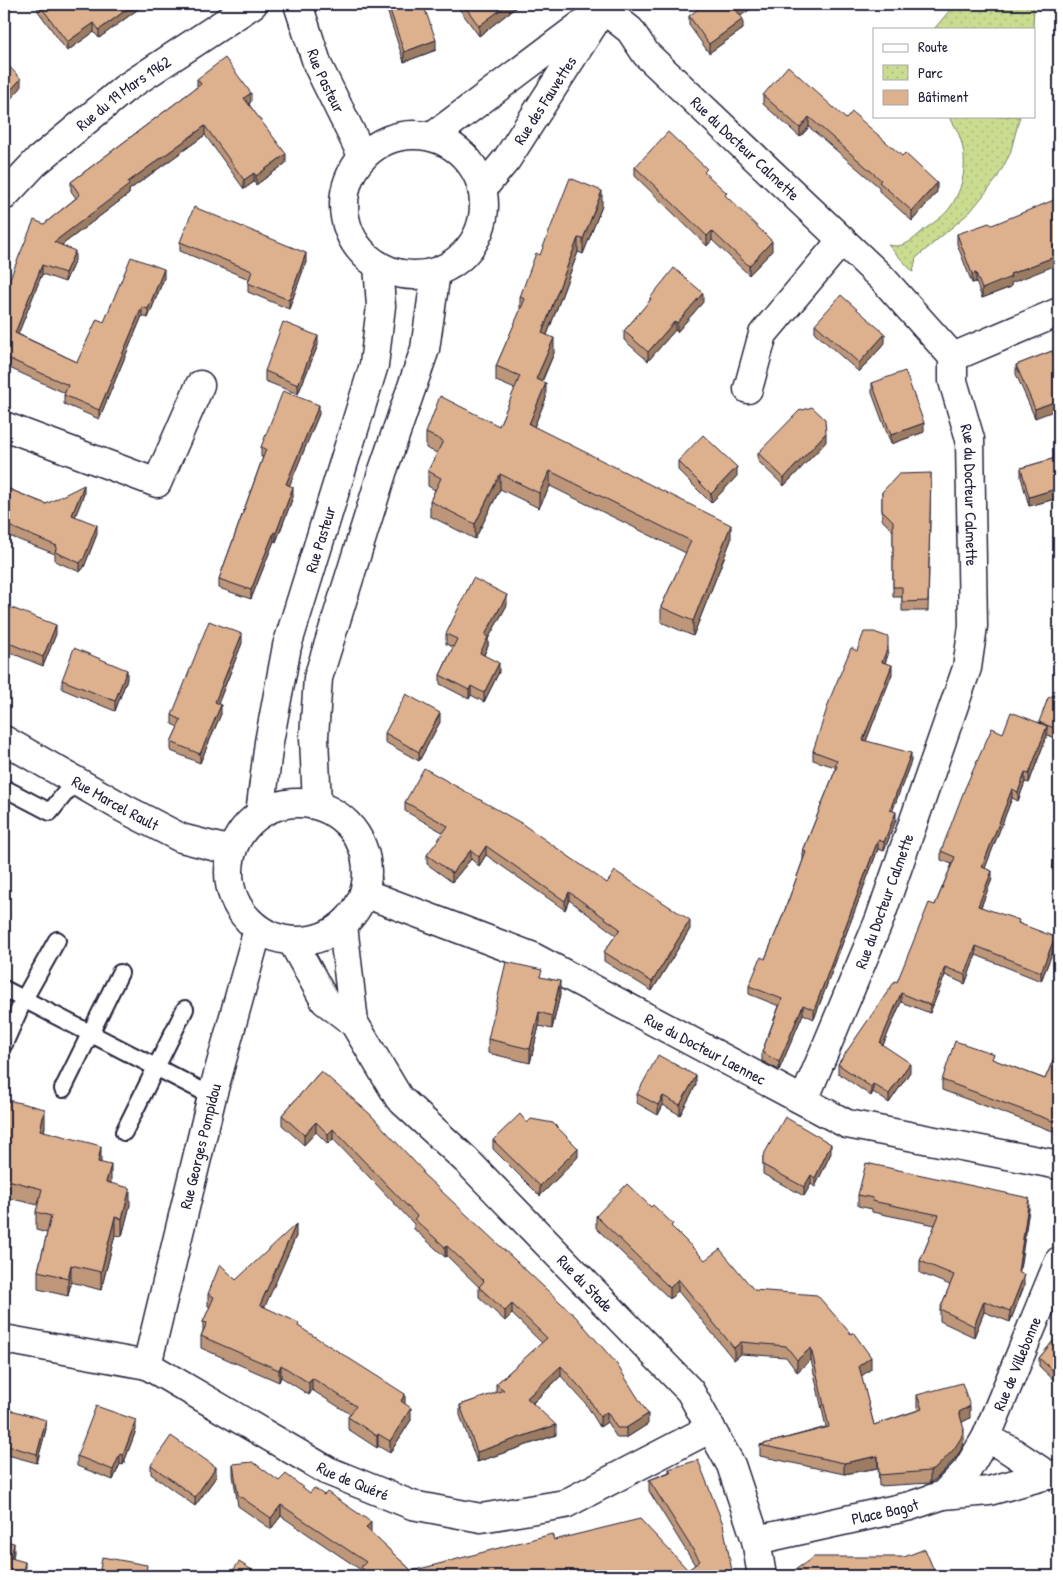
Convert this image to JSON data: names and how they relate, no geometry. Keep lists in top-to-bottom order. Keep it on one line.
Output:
{"streets":{"street":["Rue Pasteur","Rue du 19 Mars 1962","Rue des Fauvettes","Rue du Docteur Calmette","Rue Marcel Rault","Rue du Docteur Laennec","Rue Georges Pompidou","Rue du Stade","Rue de Villebonne","Rue de Quéré","Place Bagot"]},"crossings":[["Rue Pasteur","Rue des Fauvettes"],["Rue Pasteur","Rue Marcel Rault"],["Rue Pasteur","Rue du Docteur Laennec"],["Rue Pasteur","Rue Georges Pompidou"],["Rue des Fauvettes","Rue du Docteur Calmette"],["Rue du Docteur Calmette","Rue du Docteur Laennec"],["Rue Marcel Rault","Rue du Docteur Laennec"],["Rue Marcel Rault","Rue Georges Pompidou"],["Rue du Docteur Laennec","Rue Georges Pompidou"],["Rue Georges Pompidou","Rue de Quéré"],["Rue du Stade","Rue de Quéré"],["Rue du Stade","Place Bagot"],["Rue de Villebonne","Place Bagot"]],"legend":["Route","Parc","Bâtiment"]}
